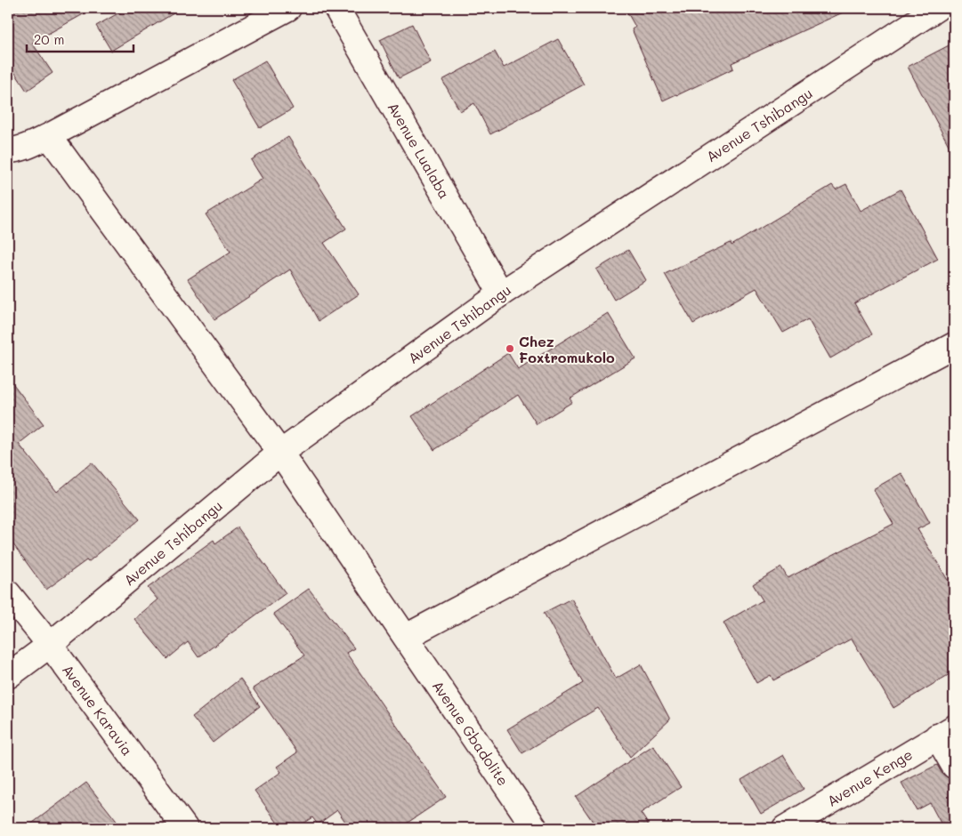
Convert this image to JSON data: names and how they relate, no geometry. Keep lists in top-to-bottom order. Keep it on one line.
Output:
{"streets":{"street":["Avenue Tshibangu","Avenue Lualaba","Avenue Karavia","Avenue Gbadolite","Avenue Kenge"]},"crossings":[["Avenue Tshibangu","Avenue Lualaba"],["Avenue Tshibangu","Avenue Karavia"],["Avenue Tshibangu","Avenue Gbadolite"]],"places":["Chez Foxtromukolo"],"scale_bar":"20 m"}
